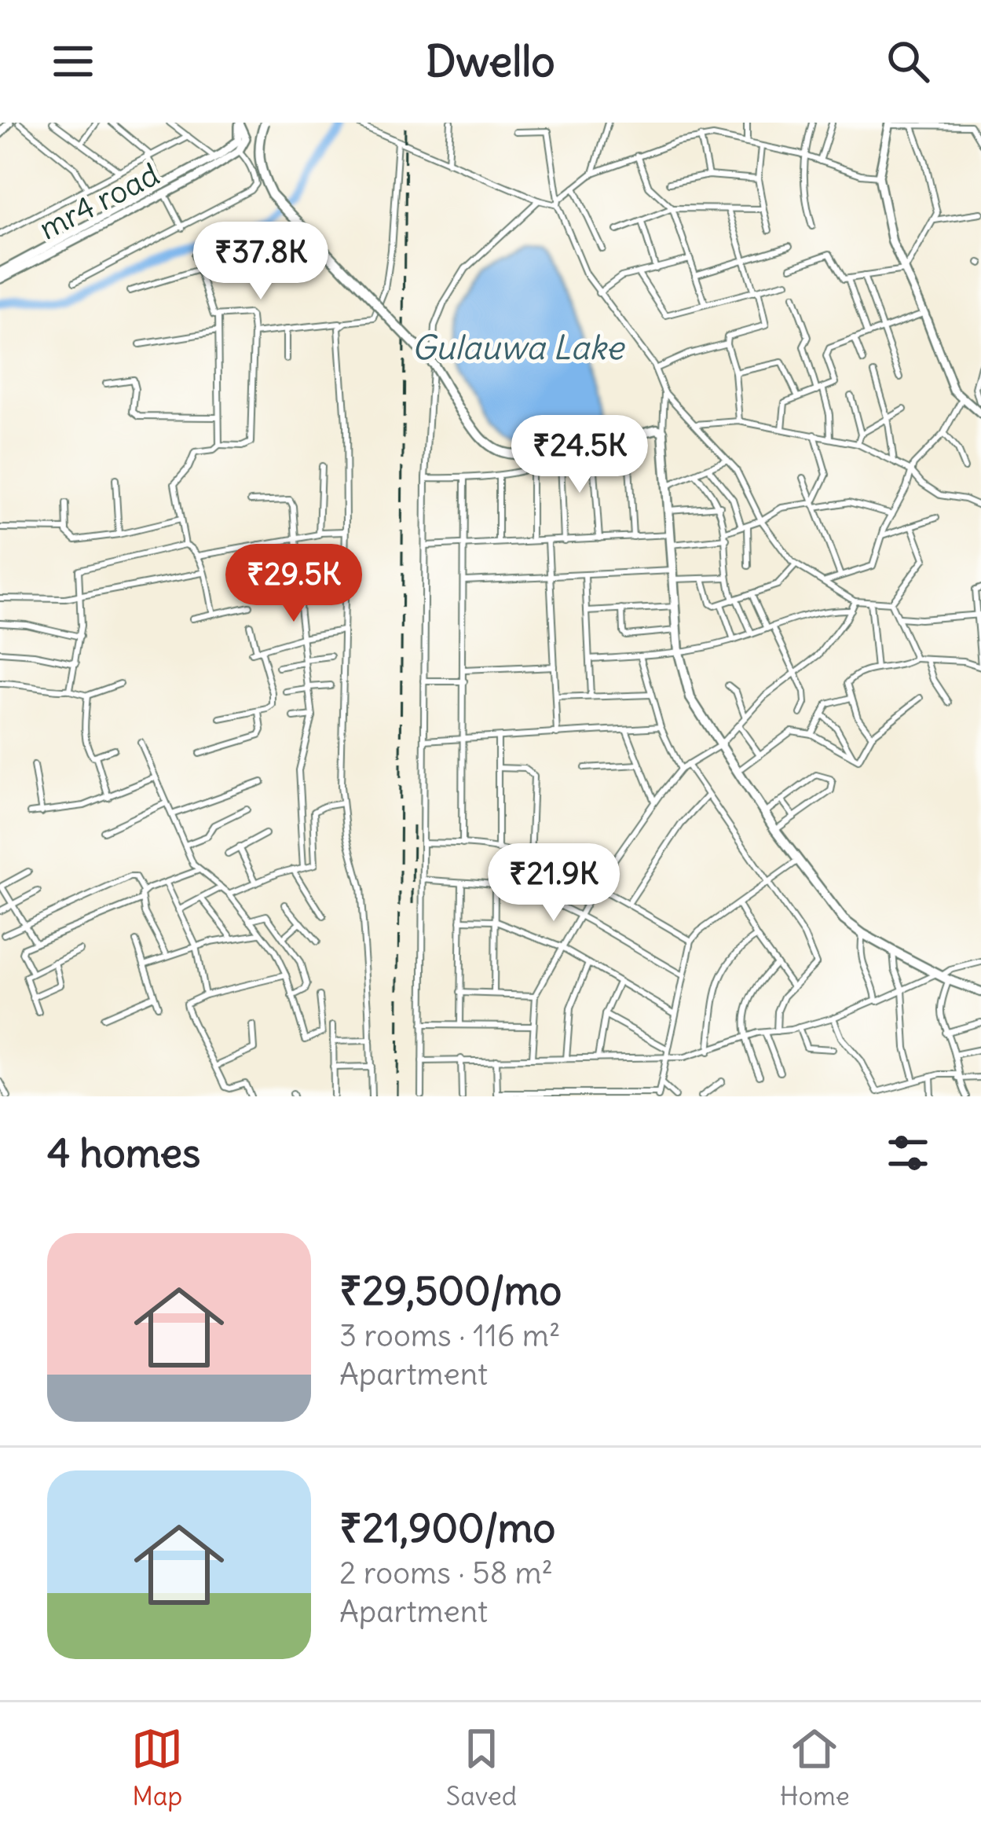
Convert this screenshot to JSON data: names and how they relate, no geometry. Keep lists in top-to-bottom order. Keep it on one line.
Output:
{"streets":{"street":["mr4 road"]},"water":["Gulauwa Lake"],"page":{"header":"Dwello","price":["₹37.8K","₹24.5K","₹29.5K","₹21.9K"],"heading":"4 homes","list":[{"name":"₹29,500/mo","note":"3 rooms · 116 m² · Apartment"},{"name":"₹21,900/mo","note":"2 rooms · 58 m² · Apartment"}],"tabs":["Map","Saved","Home"]}}
